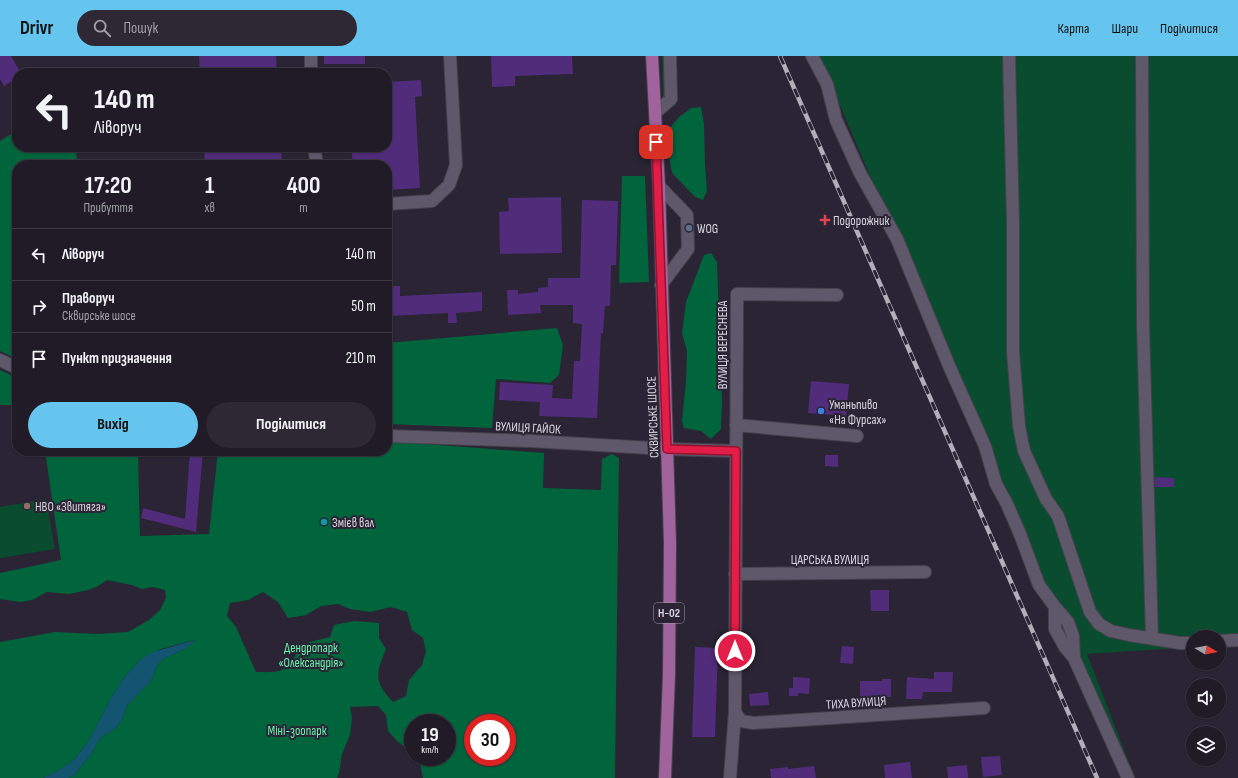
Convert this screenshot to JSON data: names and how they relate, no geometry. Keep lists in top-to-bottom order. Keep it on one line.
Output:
{"streets":{"main road":["СКВИРСЬКЕ ШОСЕ","Н-02"],"street":["ВУЛИЦЯ ВЕРЕСНЕВА","ВУЛИЦЯ ГАЙОК","ЦАРСЬКА ВУЛИЦЯ","ТИХА ВУЛИЦЯ"]},"crossings":[["СКВИРСЬКЕ ШОСЕ","ВУЛИЦЯ ГАЙОК"]],"parks":["Дендропарк «Олександрія»","Міні-зоопарк"],"places":{"health":["Подорожник"],"other":["WOG","Уманьпиво «На Фурсах»","НВО «Звитяга»","Змієв вал"]},"north":"right","page":{"header":"Drivr","search":"Пошук","nav":["Карта","Шари","Поділитися"],"turn":["140 m","Ліворуч"],"eta":["17:20","Прибуття","1","хв","400","m"],"list":[{"name":"Ліворуч","value":"140 m"},{"name":"Праворуч","note":"Сквирське шосе","value":"50 m"},{"name":"Пункт призначення","value":"210 m"}],"buttons":["Вихід","Поділитися"],"speed":"19 km/h","limit":"30"}}
